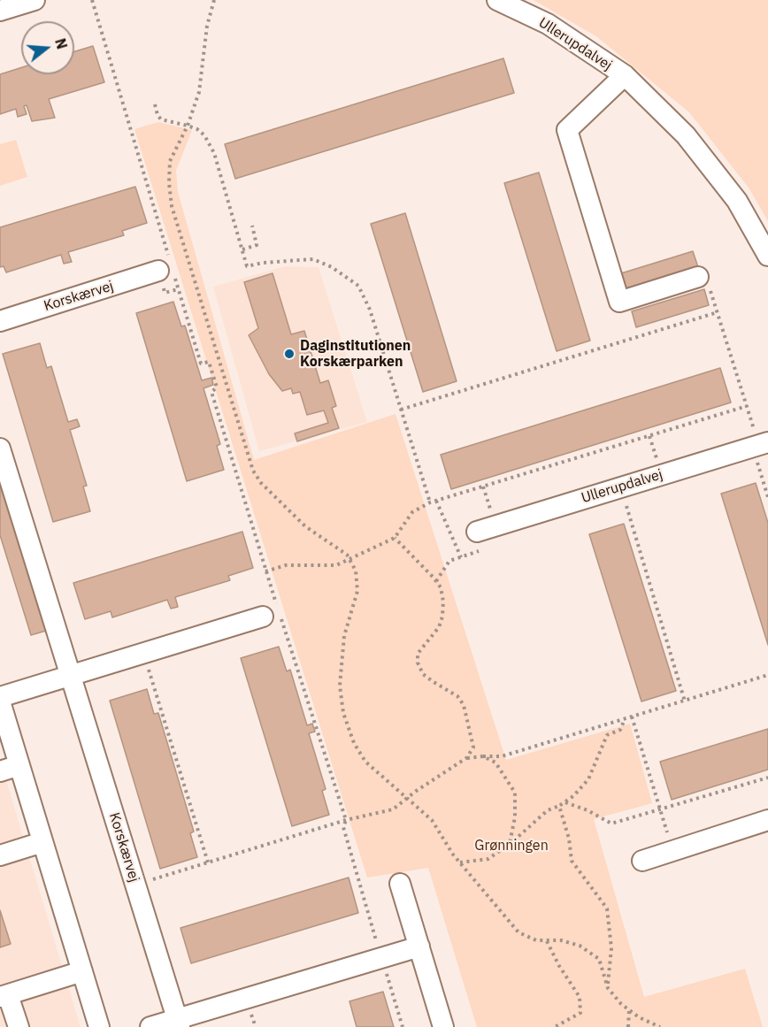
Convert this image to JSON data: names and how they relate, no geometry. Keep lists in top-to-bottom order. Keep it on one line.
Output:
{"streets":{"street":["Ullerupdalvej","Korskærvej"]},"parks":["Grønningen"],"places":["Daginstitutionen Korskærparken"],"north":"right"}
